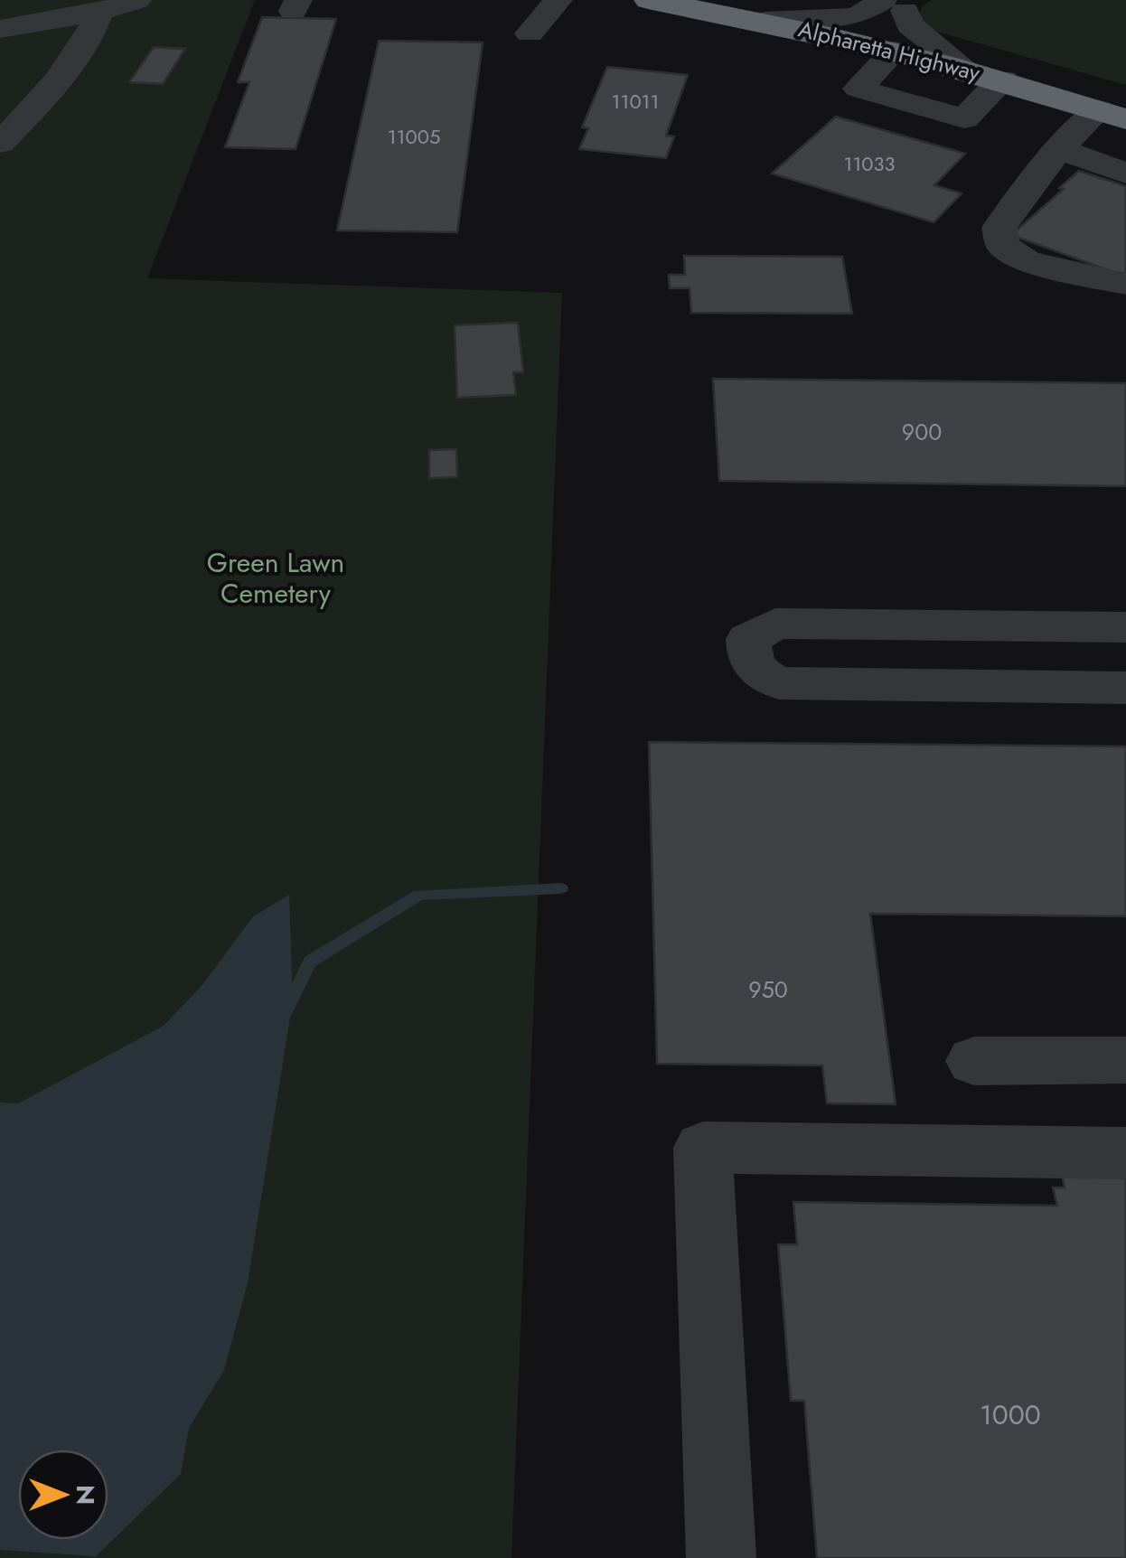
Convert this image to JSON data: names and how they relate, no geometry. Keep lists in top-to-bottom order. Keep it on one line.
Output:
{"streets":{"highway":["Alpharetta Highway"]},"parks":["Green Lawn Cemetery"],"house_numbers":["11011","11005","11033","900","950","1000"],"north":"right"}
